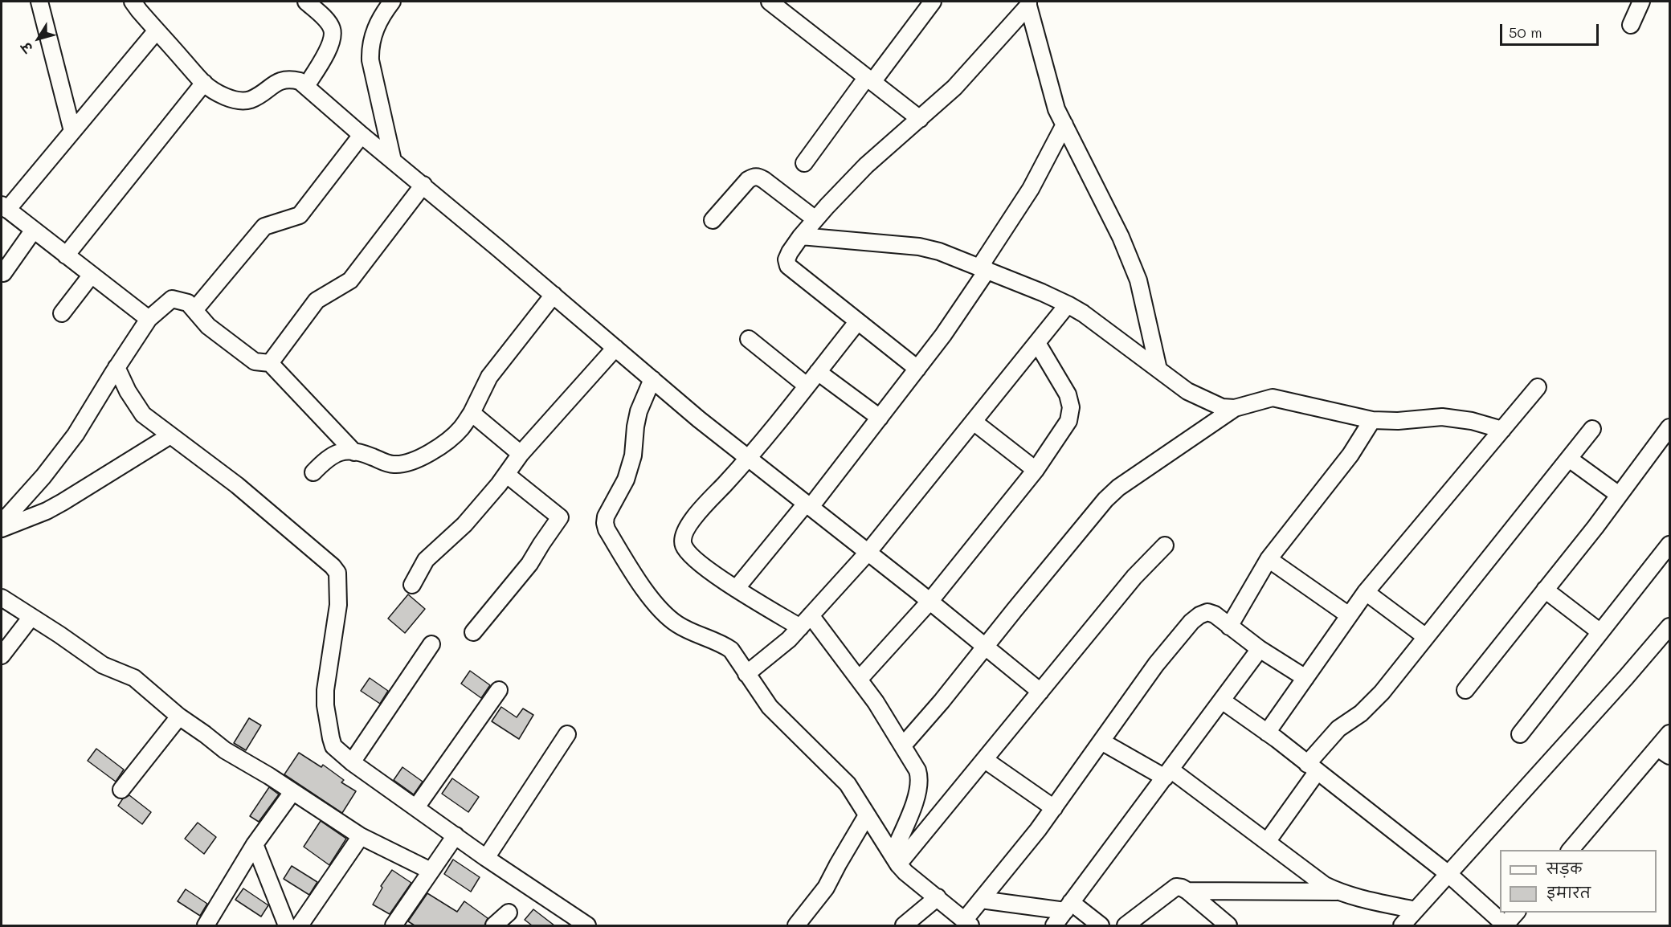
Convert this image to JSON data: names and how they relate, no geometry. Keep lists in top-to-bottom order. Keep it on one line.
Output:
{"legend":["सड़क","इमारत"],"scale_bar":"50 m","north":"bottom left"}
